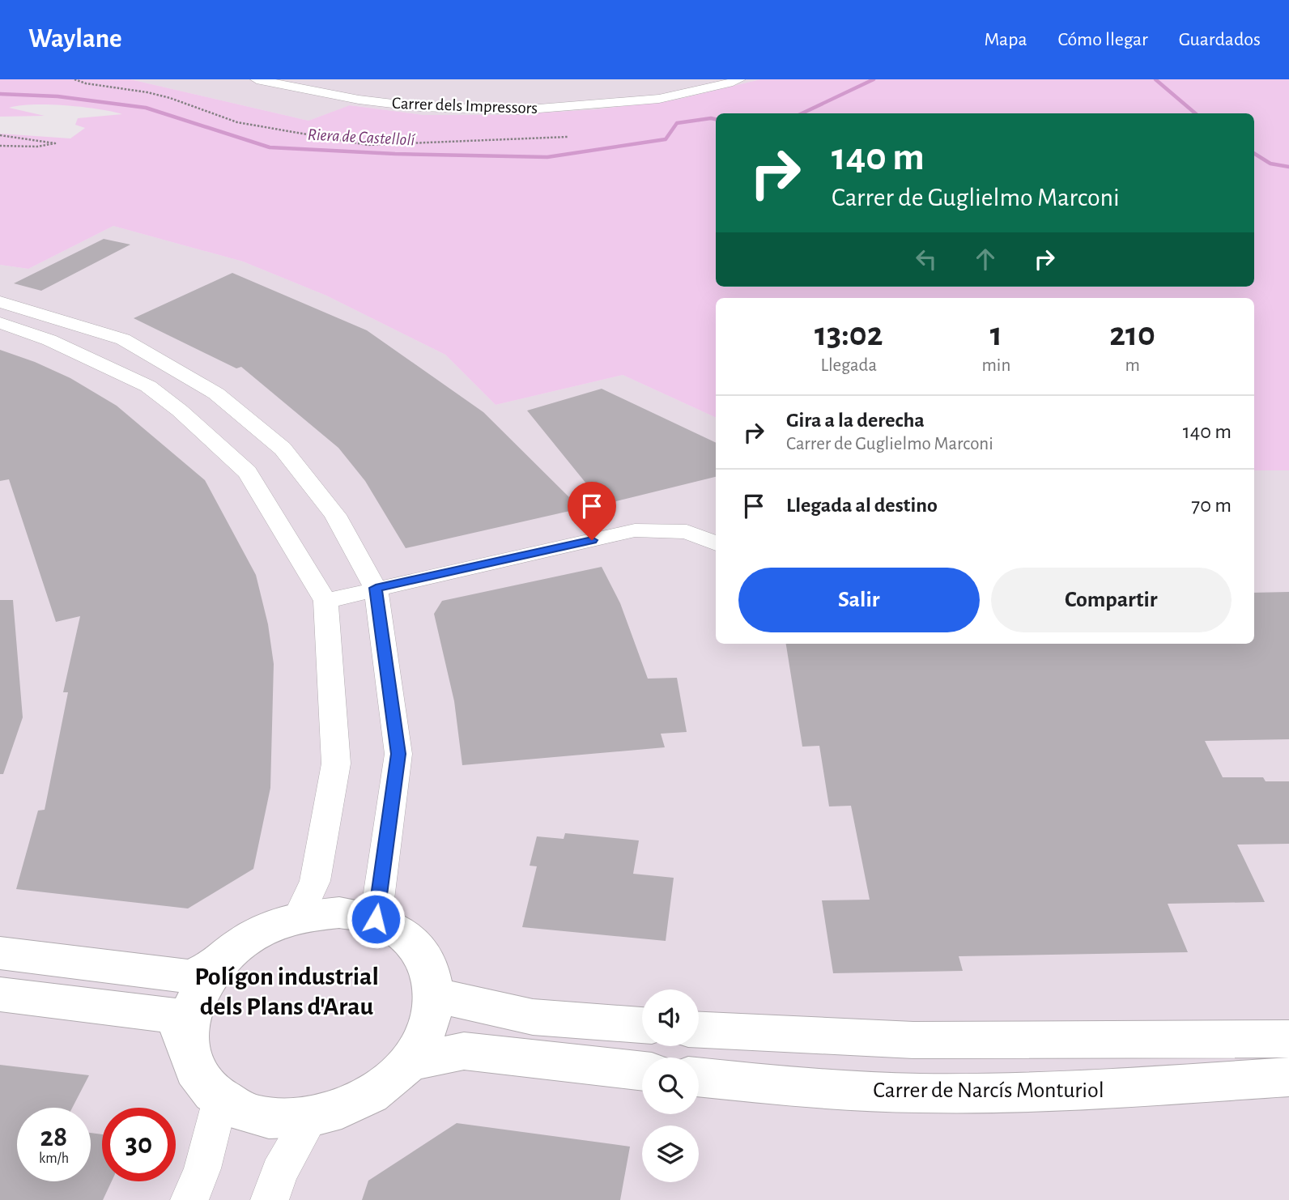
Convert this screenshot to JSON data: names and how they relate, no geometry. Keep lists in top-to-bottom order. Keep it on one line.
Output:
{"streets":{"street":["Carrer dels Impressors","Carrer de Narcís Monturiol"]},"districts":["Polígon industrial dels Plans d'Arau"],"water":["Riera de Castellolí"],"page":{"header":"Waylane","nav":["Mapa","Cómo llegar","Guardados"],"turn":["140 m","Carrer de Guglielmo Marconi"],"eta":["13:02","Llegada","1","min","210","m"],"list":[{"name":"Gira a la derecha","note":"Carrer de Guglielmo Marconi","value":"140 m"},{"name":"Llegada al destino","value":"70 m"}],"buttons":["Salir","Compartir"],"speed":"28 km/h","limit":"30"}}
